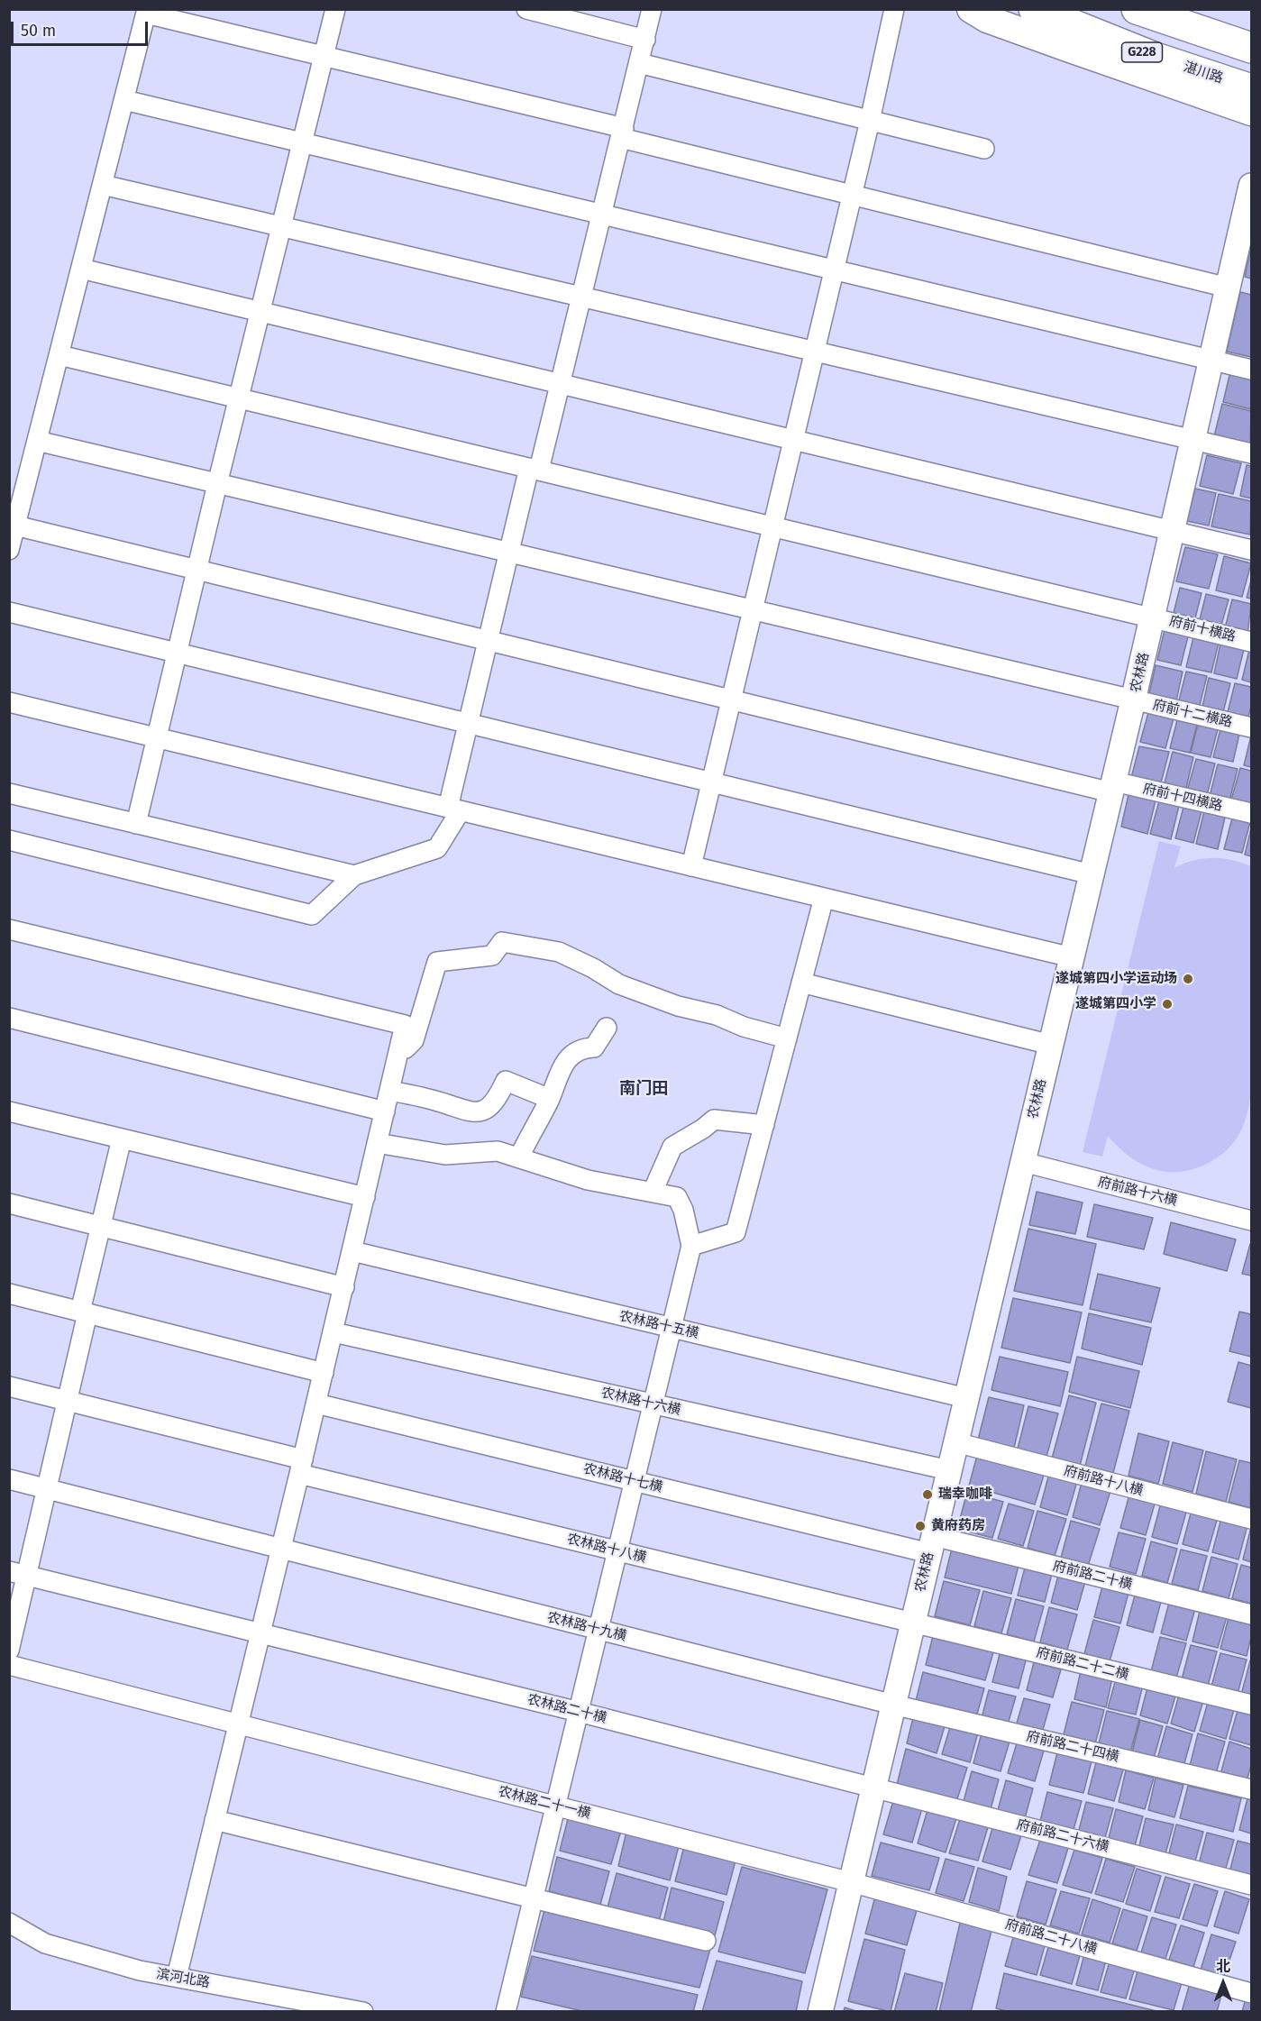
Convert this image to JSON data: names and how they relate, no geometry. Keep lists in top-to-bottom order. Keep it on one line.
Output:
{"streets":{"highway":["G228","湛川路"],"street":["府前十横路","农林路","府前十二横路","府前十四横路","府前路十六横","农林路十五横","农林路十六横","农林路十七横","府前路十八横","农林路十八横","府前路二十横","农林路十九横","府前路二十二横","农林路二十横","府前路二十四横","农林路二十一横","府前路二十六横","府前路二十八横","滨河北路"]},"crossings":[["府前十横路","农林路"],["农林路","府前十二横路"],["农林路","府前十四横路"],["农林路","府前路十六横"],["农林路","农林路十五横"],["农林路","农林路十六横"],["农林路","农林路十七横"],["农林路","府前路十八横"],["农林路","农林路十八横"],["农林路","府前路二十横"],["农林路","农林路十九横"],["农林路","府前路二十二横"],["农林路","农林路二十横"],["农林路","府前路二十四横"],["农林路","农林路二十一横"],["农林路","府前路二十六横"],["农林路","府前路二十八横"],["农林路十七横","府前路二十横"],["农林路十八横","府前路二十二横"],["农林路十九横","府前路二十四横"],["农林路二十横","府前路二十六横"],["农林路二十一横","府前路二十八横"]],"districts":["南门田"],"places":["遂城第四小学运动场","遂城第四小学","瑞幸咖啡","黄府药房"],"scale_bar":"50 m","north":"top"}
